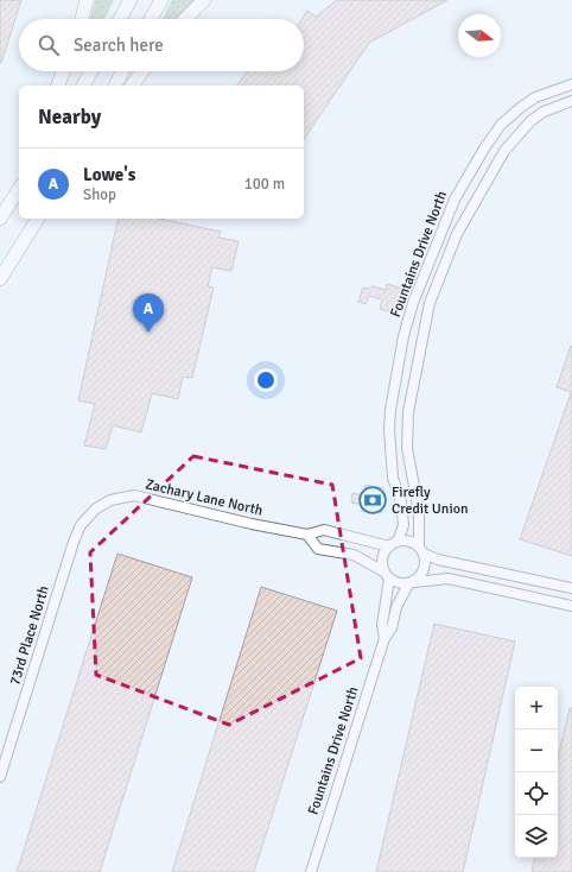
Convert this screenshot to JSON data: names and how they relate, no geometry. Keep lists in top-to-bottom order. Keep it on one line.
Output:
{"streets":{"street":["Fountains Drive North","Zachary Lane North","73rd Place North"]},"crossings":[["Fountains Drive North","Zachary Lane North"],["Zachary Lane North","73rd Place North"]],"places":{"bank":["Firefly Credit Union"]},"north":"right","page":{"search":"Search here","heading":"Nearby","list":[{"mark":"A","name":"Lowe's","note":"Shop","value":"100 m"}],"pins":"A","map_buttons":["+","−"]}}
